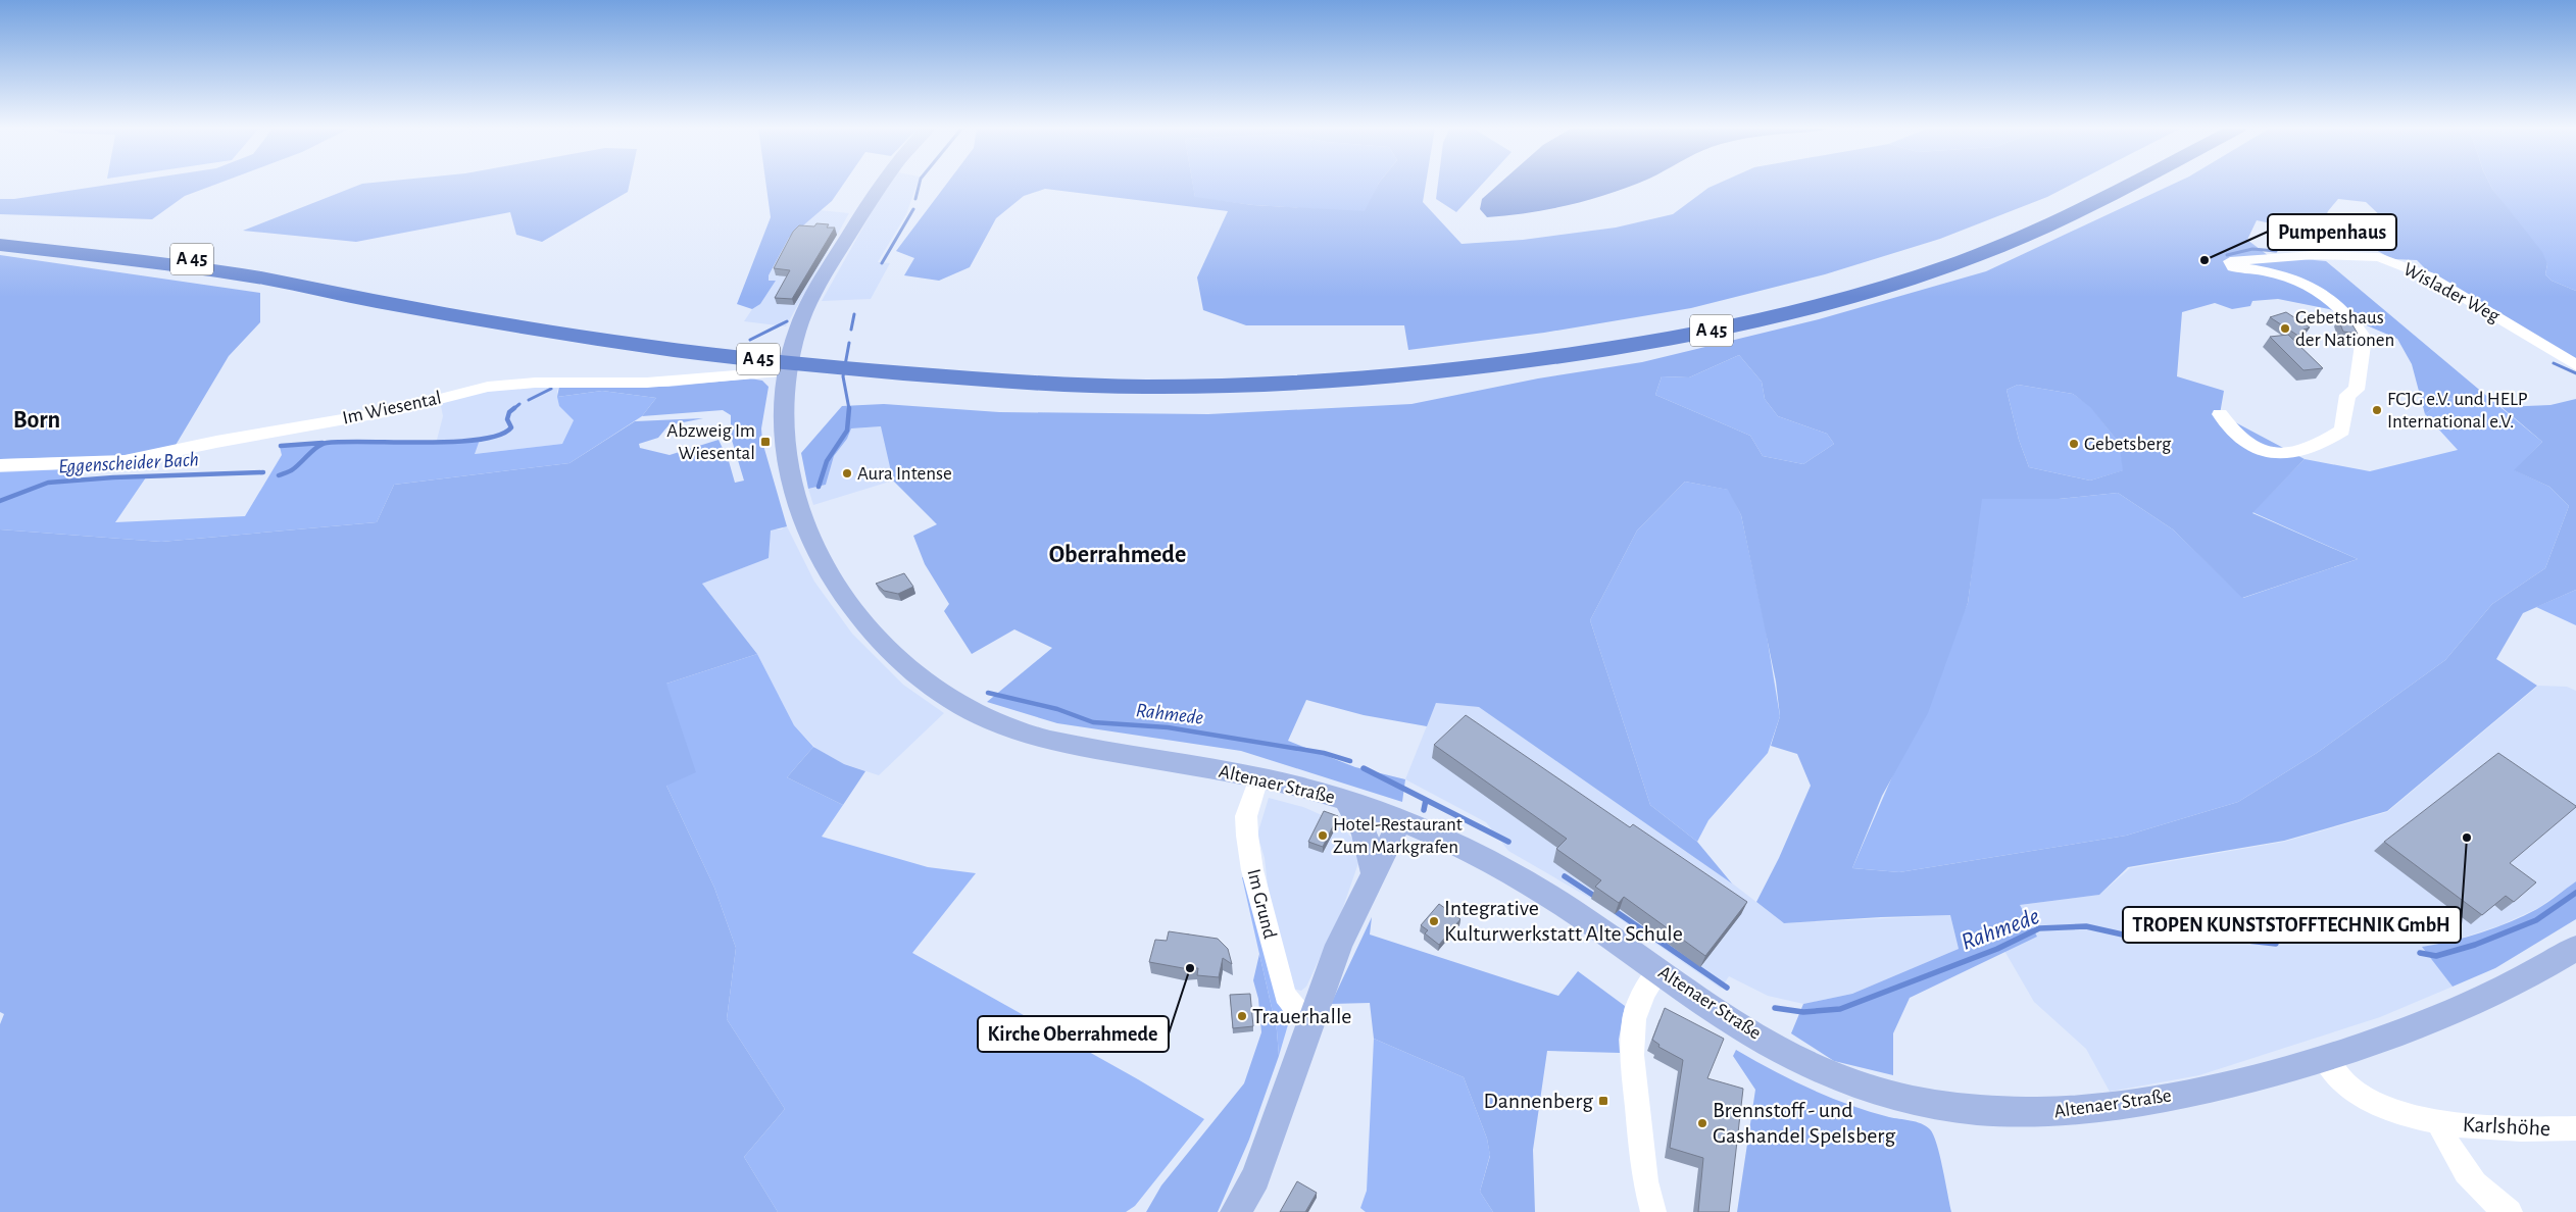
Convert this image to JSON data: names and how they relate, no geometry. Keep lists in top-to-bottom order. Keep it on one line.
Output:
{"streets":{"highway":["A 45"],"main road":["Altenaer Straße"],"street":["Wislader Weg","Im Wiesental","Im Grund","Karlshöhe"]},"crossings":[["Im Wiesental","Altenaer Straße"],["Altenaer Straße","Im Grund"],["Altenaer Straße","Karlshöhe"]],"districts":["Born","Oberrahmede"],"water":["Eggenscheider Bach","Rahmede"],"places":{"other":["Pumpenhaus","Gebetshaus der Nationen","FCJG e.V. und HELP International e.V.","Gebetsberg","Aura Intense","Hotel-Restaurant Zum Markgrafen","TROPEN KUNSTSTOFFTECHNIK GmbH","Integrative Kulturwerkstatt Alte Schule","Kirche Oberrahmede","Trauerhalle","Brennstoff - und Gashandel Spelsberg"],"transit":["Abzweig Im Wiesental","Dannenberg"]}}
